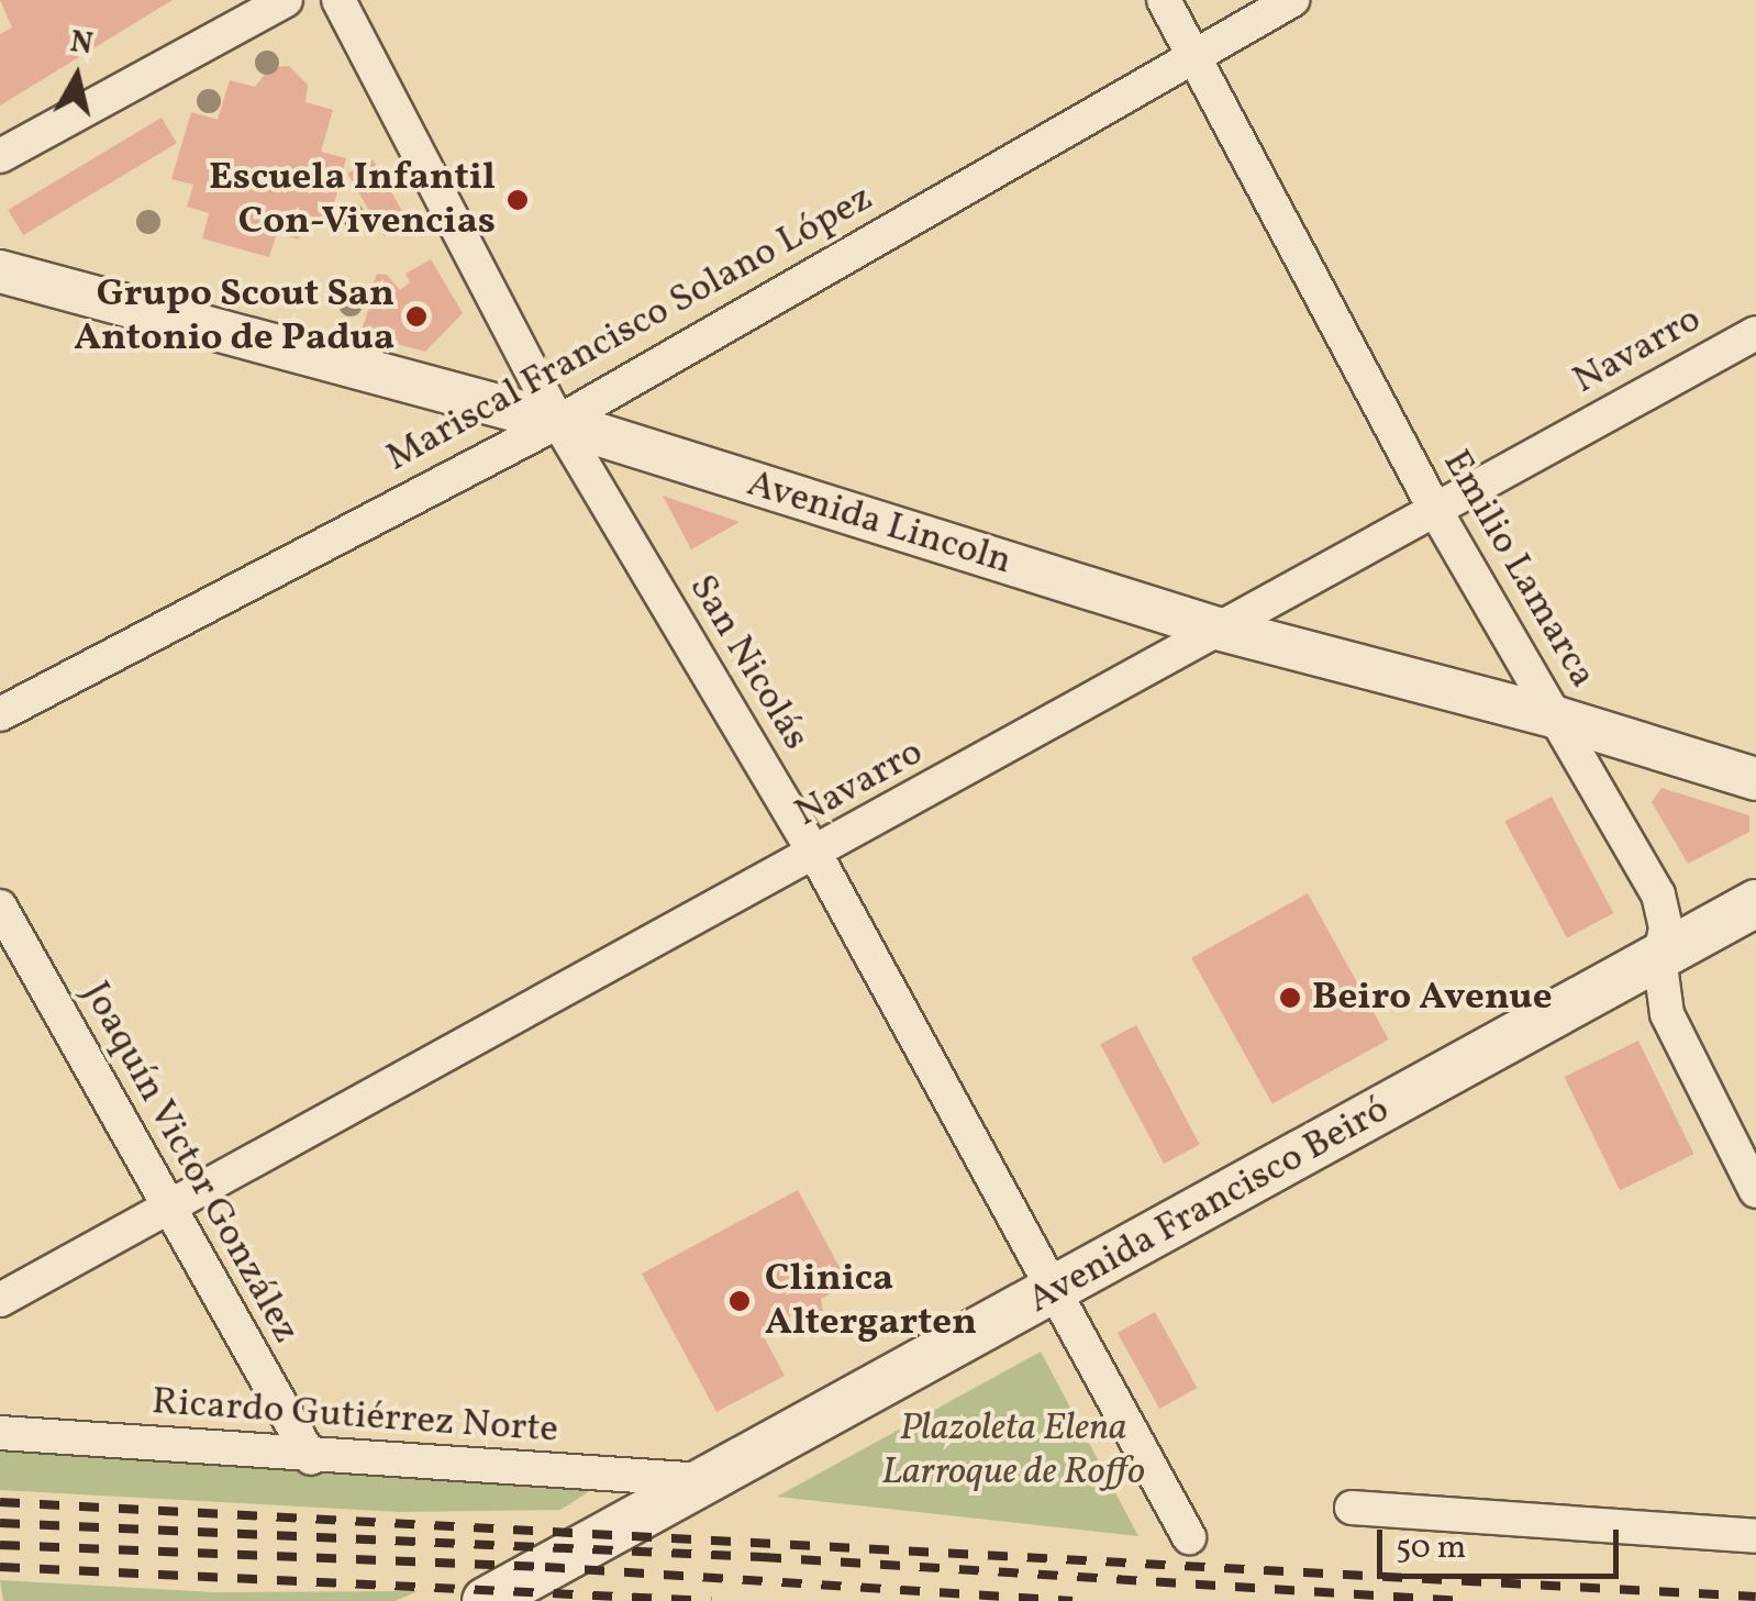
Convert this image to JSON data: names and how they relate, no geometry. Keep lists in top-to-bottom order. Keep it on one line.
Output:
{"streets":{"main road":["Avenida Francisco Beiró"],"street":["Mariscal Francisco Solano López","Navarro","Avenida Lincoln","Emilio Lamarca","San Nicolás","Joaquín Victor González","Ricardo Gutiérrez Norte"]},"crossings":[["Mariscal Francisco Solano López","Avenida Lincoln"],["Mariscal Francisco Solano López","Emilio Lamarca"],["Mariscal Francisco Solano López","San Nicolás"],["Navarro","Avenida Lincoln"],["Navarro","Emilio Lamarca"],["Navarro","San Nicolás"],["Navarro","Joaquín Victor González"],["Avenida Lincoln","Emilio Lamarca"],["Avenida Lincoln","San Nicolás"],["Emilio Lamarca","Avenida Francisco Beiró"],["San Nicolás","Avenida Francisco Beiró"],["Joaquín Victor González","Ricardo Gutiérrez Norte"],["Avenida Francisco Beiró","Ricardo Gutiérrez Norte"]],"parks":["Plazoleta Elena Larroque de Roffo"],"places":["Escuela Infantil Con-Vivencias","Grupo Scout San Antonio de Padua","Beiro Avenue","Clinica Altergarten"],"scale_bar":"50 m","north":"top"}
